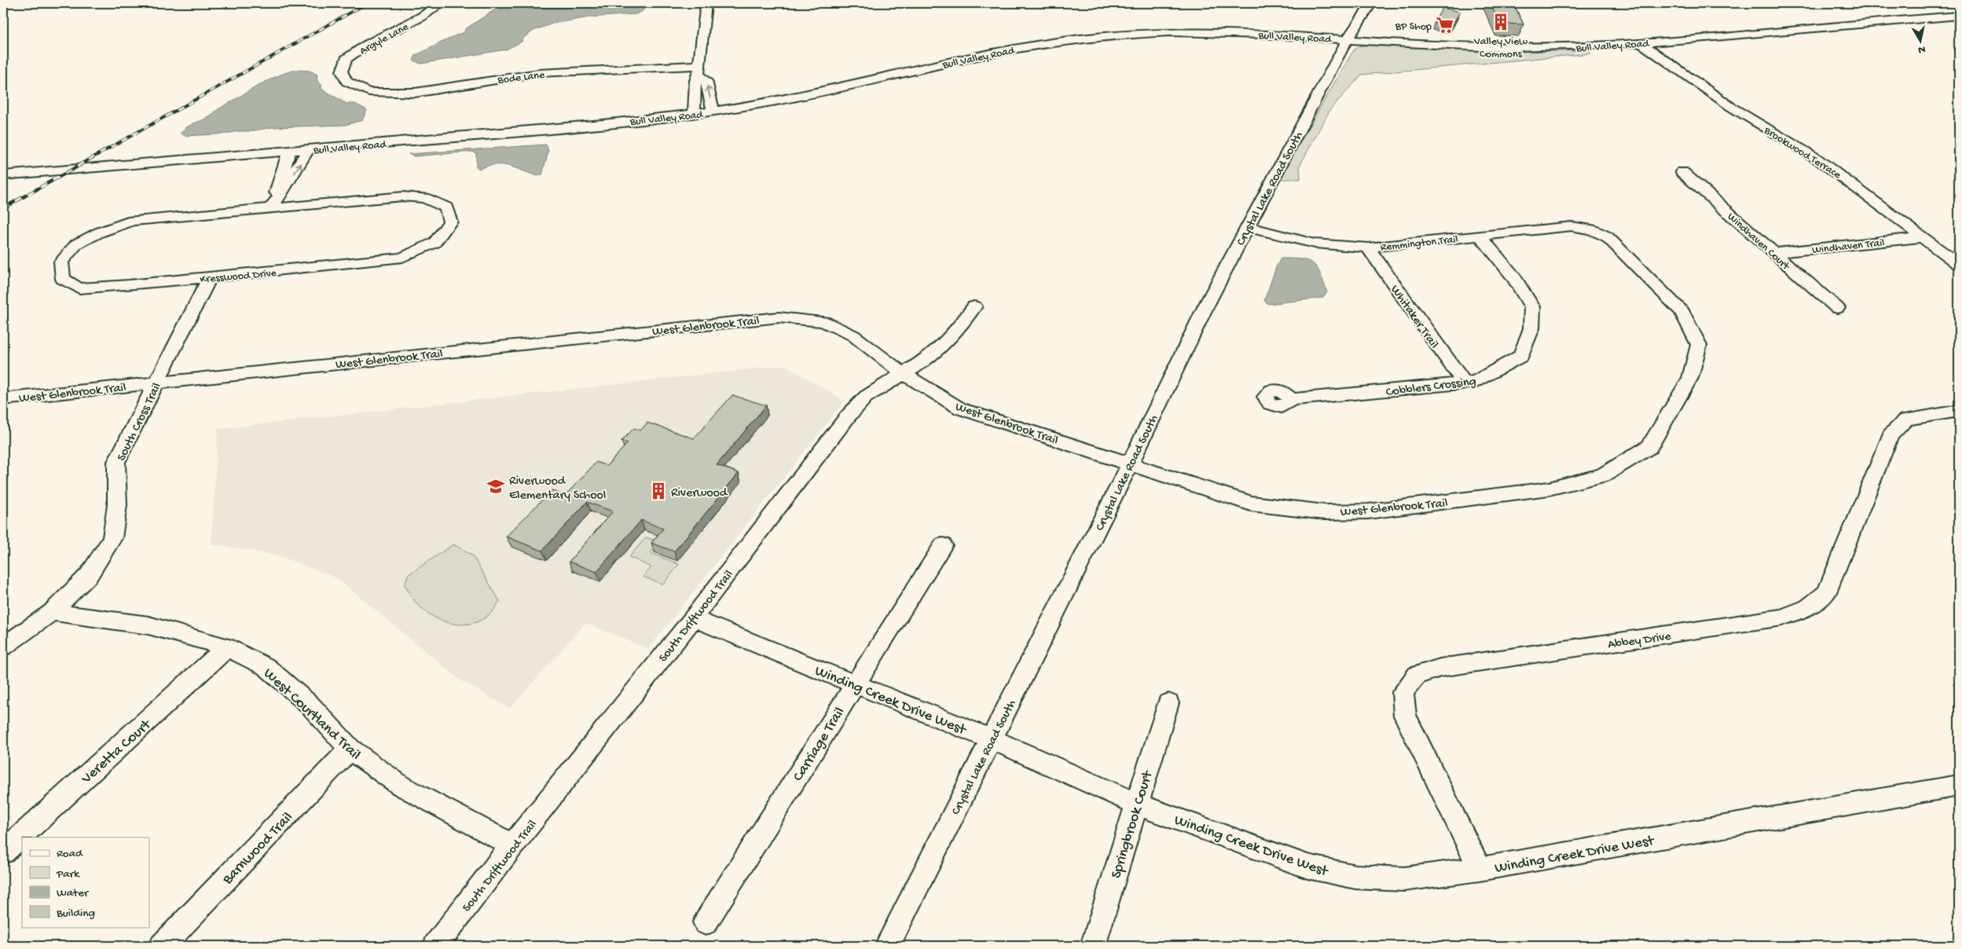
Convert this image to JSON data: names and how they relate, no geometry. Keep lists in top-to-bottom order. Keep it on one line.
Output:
{"streets":{"street":["Bull Valley Road","Argyle Lane","Bode Lane","Brookwood Terrace","Crystal Lake Road South","Windhaven Court","Remmington Trail","Windhaven Trail","Kresswood Drive","Whitaker Trail","West Glenbrook Trail","Cobblers Crossing","South Cross Trail","South Driftwood Trail","Abbey Drive","Winding Creek Drive West","West Courtland Trail","Carriage Trail","Veretta Court","Springbrook Court","Barnwood Trail"]},"crossings":[["Bull Valley Road","Brookwood Terrace"],["Bull Valley Road","Crystal Lake Road South"],["Argyle Lane","Bode Lane"],["Brookwood Terrace","Windhaven Trail"],["Crystal Lake Road South","Remmington Trail"],["Crystal Lake Road South","West Glenbrook Trail"],["Crystal Lake Road South","Winding Creek Drive West"],["Windhaven Court","Windhaven Trail"],["Remmington Trail","Whitaker Trail"],["Remmington Trail","West Glenbrook Trail"],["Remmington Trail","Cobblers Crossing"],["Kresswood Drive","South Cross Trail"],["Whitaker Trail","Cobblers Crossing"],["West Glenbrook Trail","South Cross Trail"],["West Glenbrook Trail","South Driftwood Trail"],["South Cross Trail","West Courtland Trail"],["South Driftwood Trail","Winding Creek Drive West"],["South Driftwood Trail","West Courtland Trail"],["Abbey Drive","Winding Creek Drive West"],["Winding Creek Drive West","Carriage Trail"],["Winding Creek Drive West","Springbrook Court"],["West Courtland Trail","Veretta Court"],["West Courtland Trail","Barnwood Trail"]],"places":{"building":["Valley View Commons","Riverwood"],"supermarket":["BP Shop"],"school or university":["Riverwood Elementary School"]},"legend":["Road","Park","Water","Building"],"north":"bottom"}
